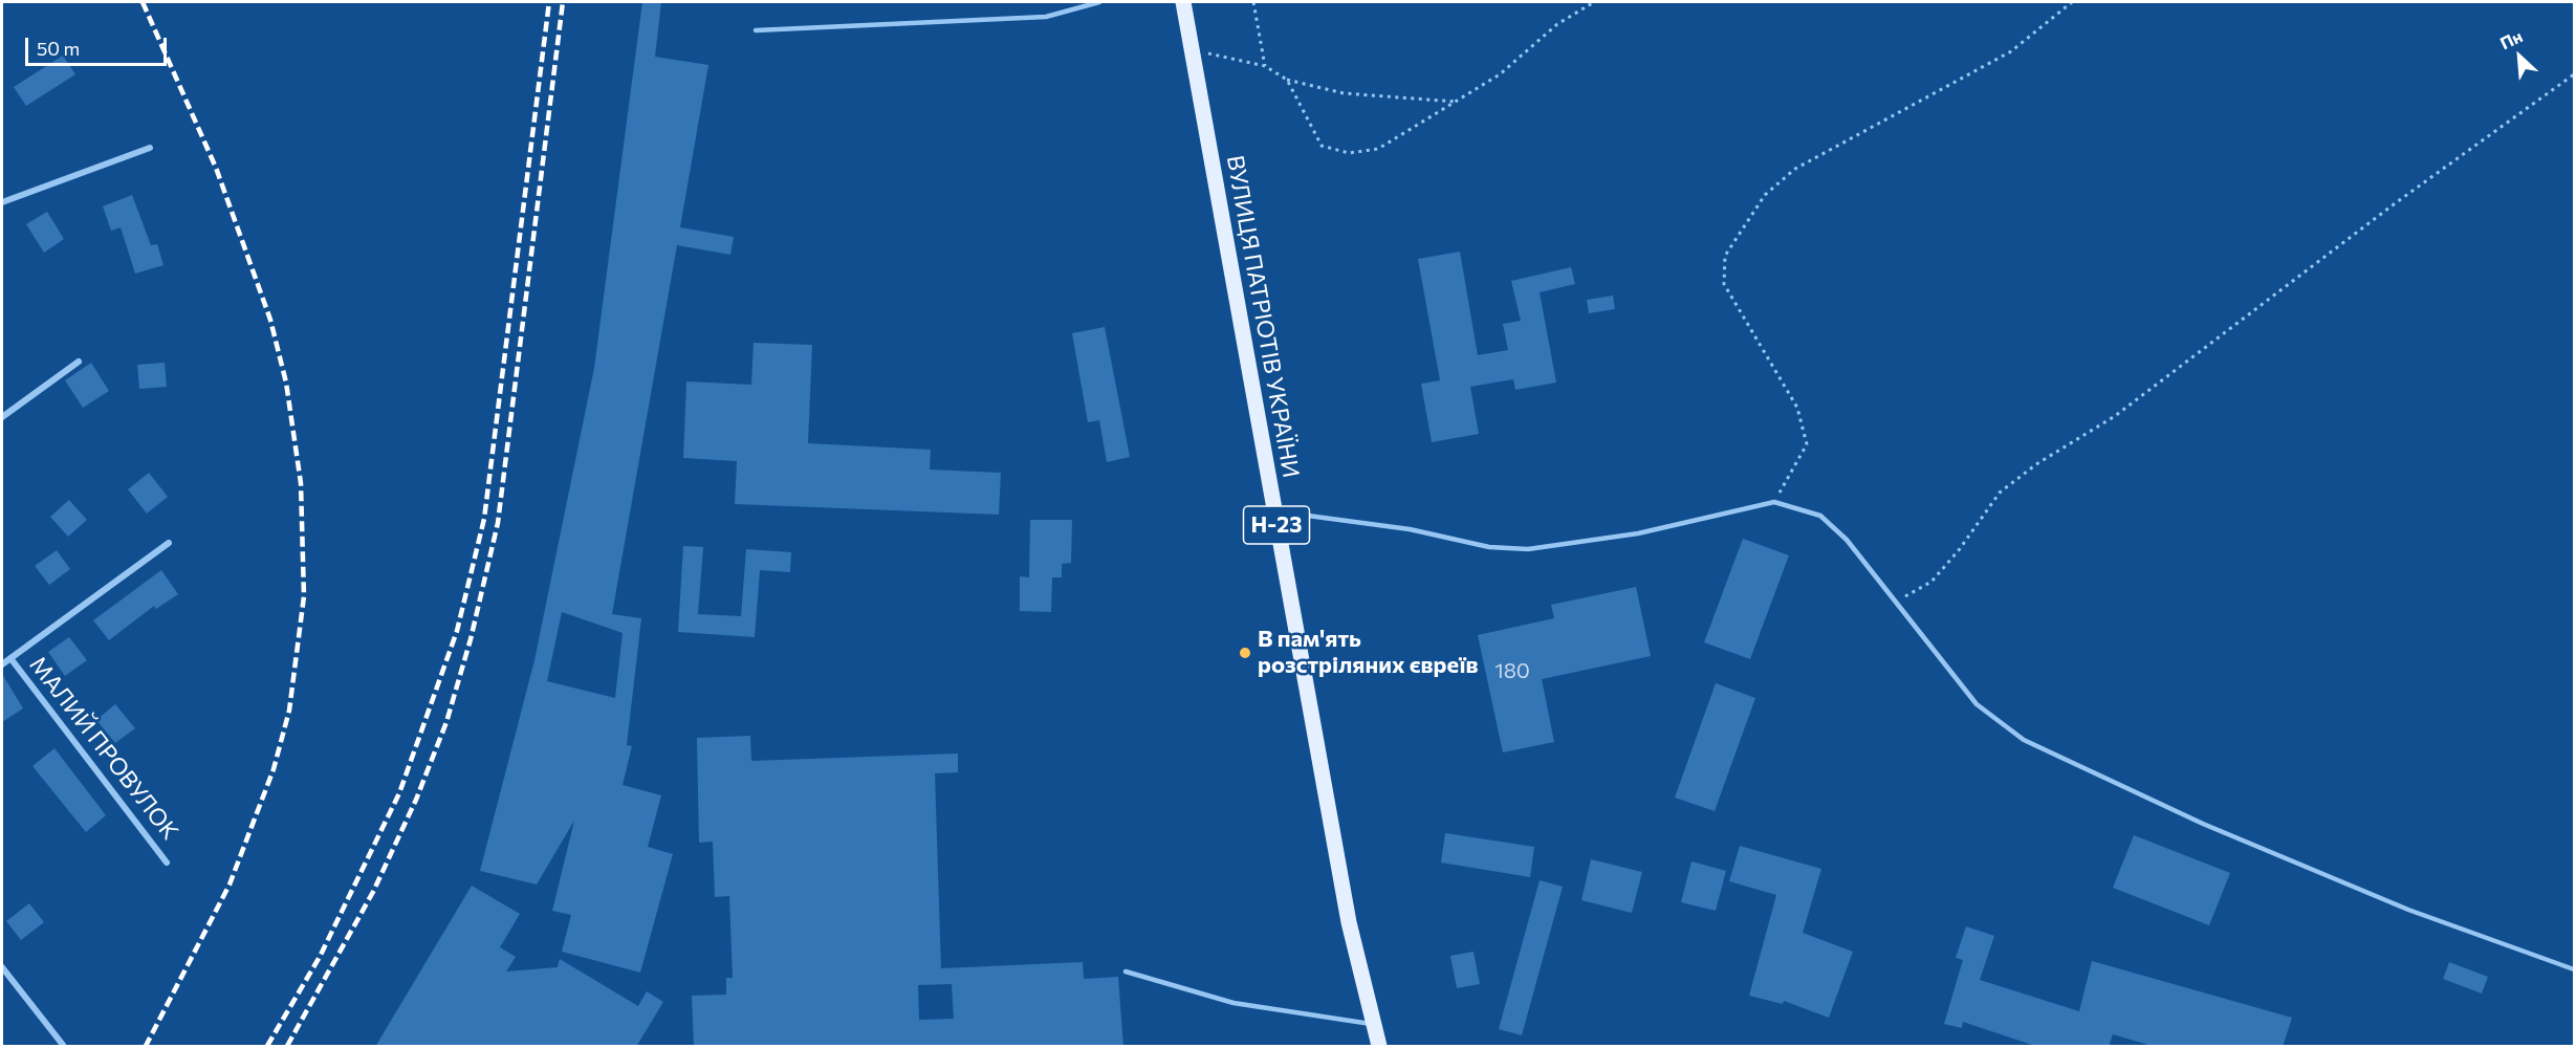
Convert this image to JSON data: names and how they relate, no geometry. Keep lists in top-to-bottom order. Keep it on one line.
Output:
{"streets":{"main road":["ВУЛИЦЯ ПАТРІОТІВ УКРАЇНИ","Н-23"],"street":["МАЛИЙ ПРОВУЛОК"]},"places":["В пам'ять розстріляних євреїв"],"house_numbers":["180"],"scale_bar":"50 m","north":"top left"}
